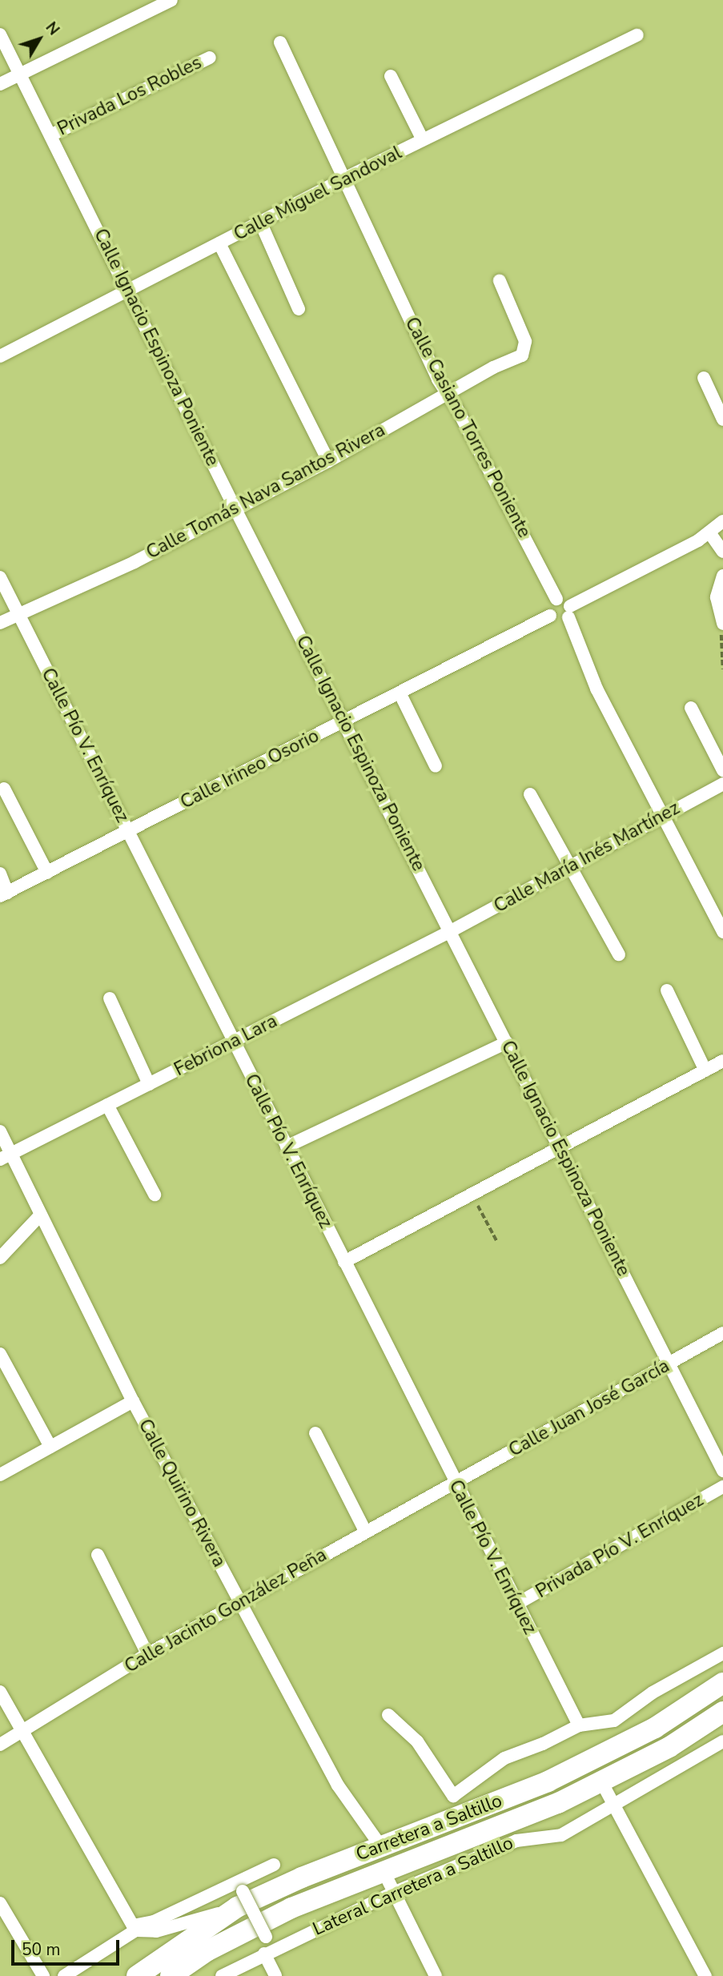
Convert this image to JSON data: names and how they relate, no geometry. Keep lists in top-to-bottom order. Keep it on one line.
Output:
{"streets":{"main road":["Carretera a Saltillo"],"street":["Privada Los Robles","Calle Miguel Sandoval","Calle Ignacio Espinoza Poniente","Calle Casiano Torres Poniente","Calle Tomás Nava Santos Rivera","Calle Pío V. Enríquez","Calle Irineo Osorio","Calle María Inés Martínez","Febriona Lara","Calle Juan José García","Calle Quirino Rivera","Privada Pío V. Enríquez","Calle Jacinto González Peña","Lateral Carretera a Saltillo"]},"crossings":[["Privada Los Robles","Calle Ignacio Espinoza Poniente"],["Calle Miguel Sandoval","Calle Ignacio Espinoza Poniente"],["Calle Miguel Sandoval","Calle Casiano Torres Poniente"],["Calle Ignacio Espinoza Poniente","Calle Tomás Nava Santos Rivera"],["Calle Ignacio Espinoza Poniente","Calle Irineo Osorio"],["Calle Ignacio Espinoza Poniente","Calle María Inés Martínez"],["Calle Ignacio Espinoza Poniente","Febriona Lara"],["Calle Ignacio Espinoza Poniente","Calle Juan José García"],["Calle Casiano Torres Poniente","Calle Tomás Nava Santos Rivera"],["Calle Casiano Torres Poniente","Calle Irineo Osorio"],["Calle Tomás Nava Santos Rivera","Calle Pío V. Enríquez"],["Calle Pío V. Enríquez","Calle Irineo Osorio"],["Calle Pío V. Enríquez","Febriona Lara"],["Calle Pío V. Enríquez","Calle Juan José García"],["Calle Pío V. Enríquez","Privada Pío V. Enríquez"],["Calle Pío V. Enríquez","Calle Jacinto González Peña"],["Calle María Inés Martínez","Febriona Lara"],["Febriona Lara","Calle Quirino Rivera"],["Calle Juan José García","Calle Jacinto González Peña"],["Calle Quirino Rivera","Calle Jacinto González Peña"],["Calle Quirino Rivera","Carretera a Saltillo"]],"scale_bar":"50 m","north":"top right"}
